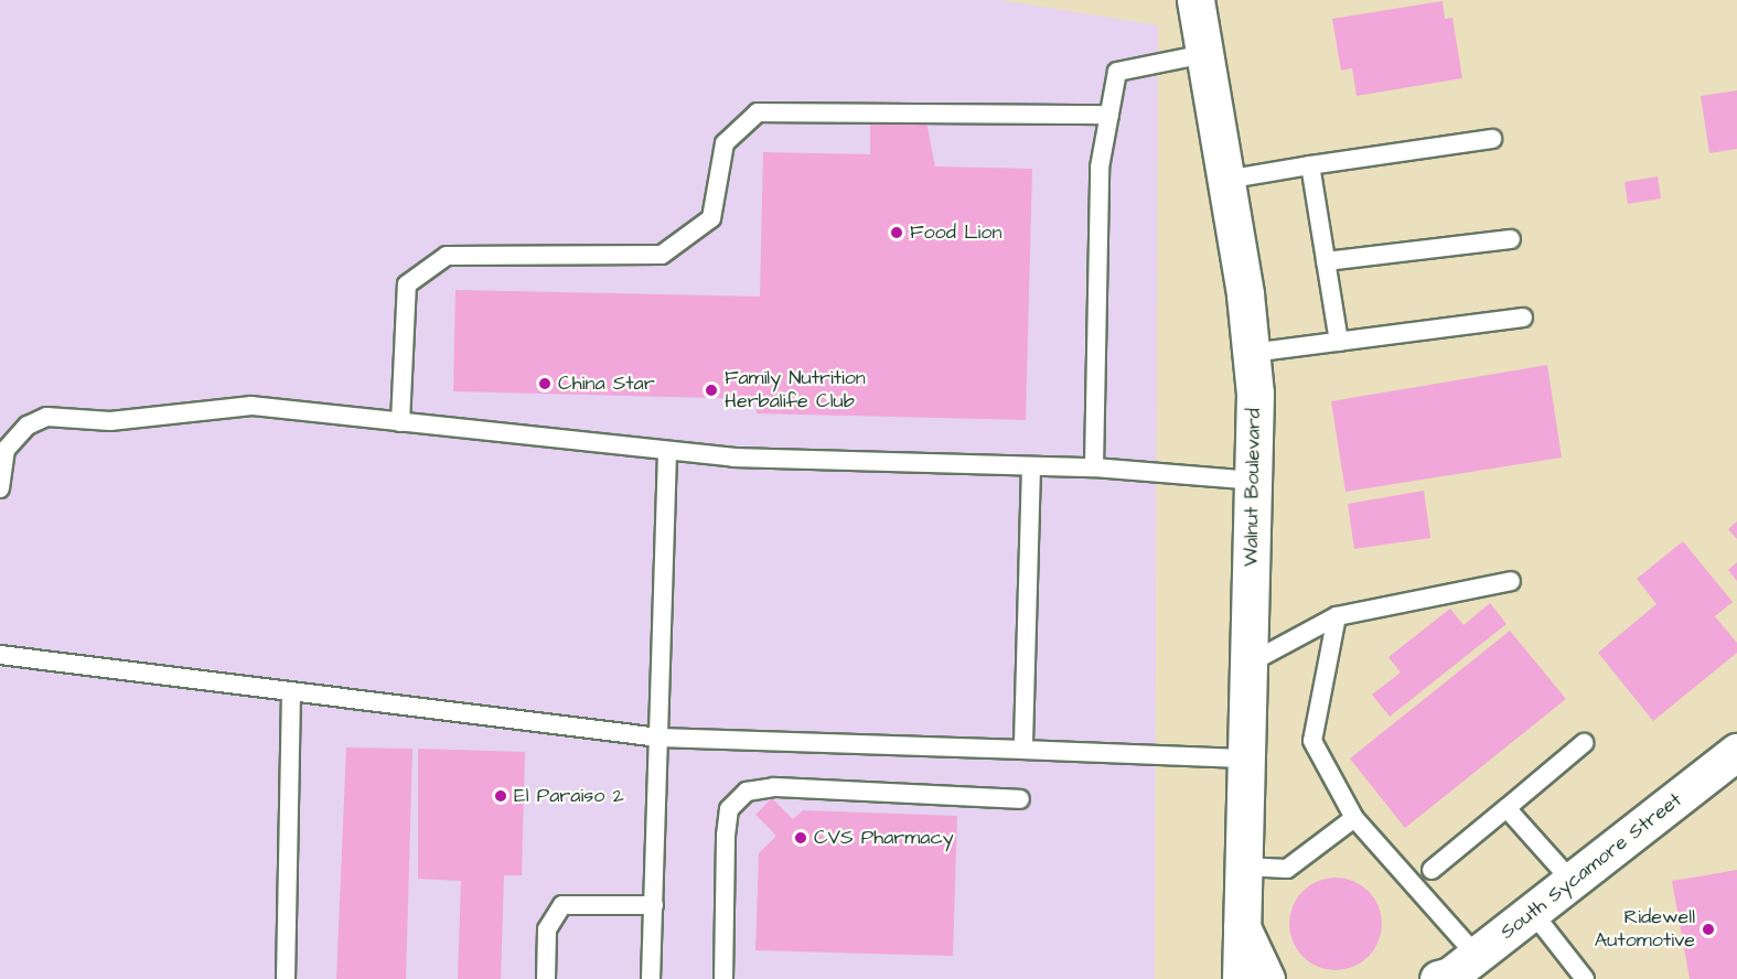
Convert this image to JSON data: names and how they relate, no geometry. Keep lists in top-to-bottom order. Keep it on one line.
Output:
{"streets":{"street":["Walnut Boulevard","South Sycamore Street"]},"places":["Food Lion","China Star","Family Nutrition Herbalife Club","El Paraiso 2","CVS Pharmacy","Ridewell Automotive"]}
